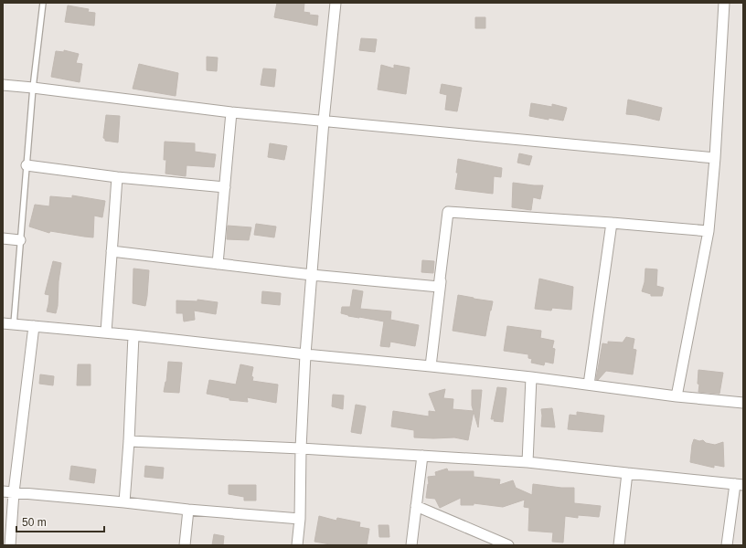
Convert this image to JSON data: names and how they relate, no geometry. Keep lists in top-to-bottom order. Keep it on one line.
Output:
{"scale_bar":"50 m"}
